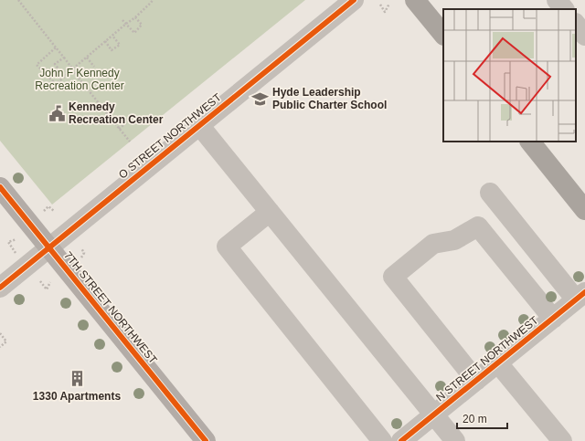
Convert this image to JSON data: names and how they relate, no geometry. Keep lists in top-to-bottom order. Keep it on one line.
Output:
{"streets":{"main road":["7TH STREET NORTHWEST"],"street":["O STREET NORTHWEST","N STREET NORTHWEST"]},"crossings":[["O STREET NORTHWEST","7TH STREET NORTHWEST"]],"parks":["John F Kennedy Recreation Center"],"places":{"school or university":["Hyde Leadership Public Charter School"],"public building":["Kennedy Recreation Center"],"building":["1330 Apartments"]},"scale_bar":"20 m"}
